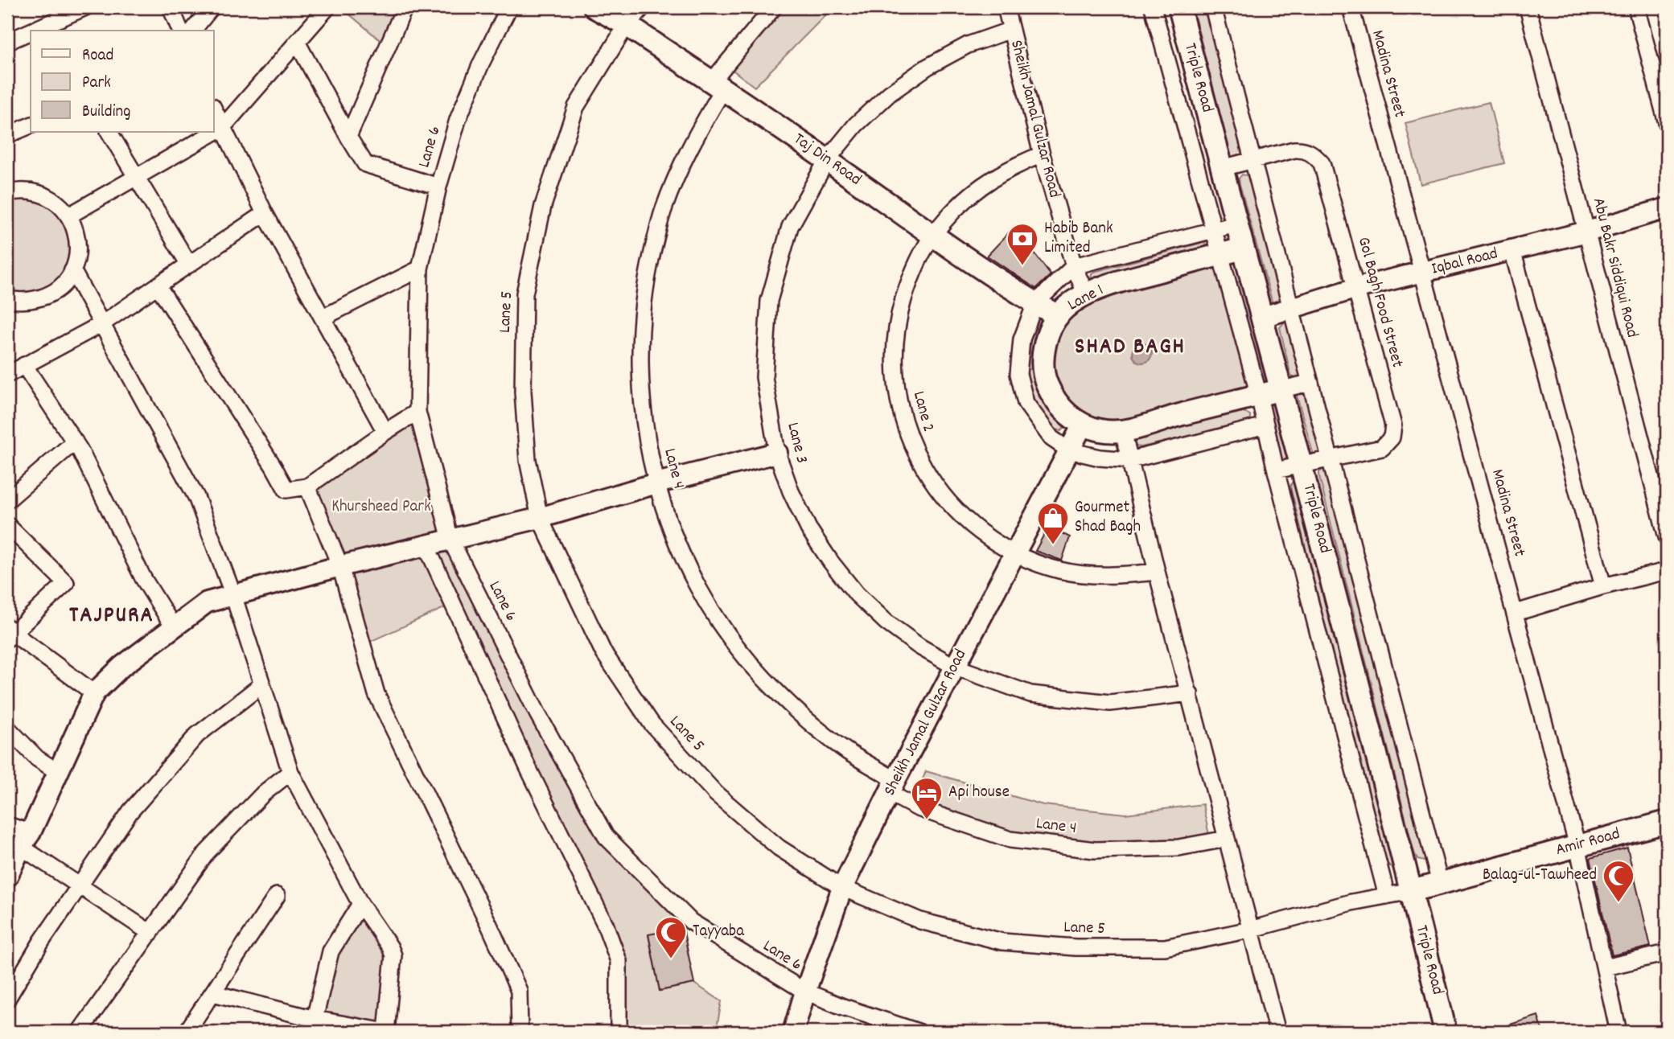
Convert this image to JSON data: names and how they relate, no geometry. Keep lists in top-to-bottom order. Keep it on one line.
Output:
{"streets":{"main road":["Triple Road","Taj Din Road","Lane 1","Amir Road"],"street":["Madina Street","Sheikh Jamal Gulzar Road","Lane 6","Iqbal Road","Abu Bakr Siddiqui Road","Gol Bagh Food Street","Lane 5","Lane 2","Lane 3","Lane 4"]},"crossings":[["Madina Street","Iqbal Road"],["Madina Street","Amir Road"],["Triple Road","Iqbal Road"],["Triple Road","Lane 1"],["Triple Road","Gol Bagh Food Street"],["Triple Road","Lane 5"],["Triple Road","Amir Road"],["Sheikh Jamal Gulzar Road","Lane 6"],["Sheikh Jamal Gulzar Road","Lane 1"],["Sheikh Jamal Gulzar Road","Lane 5"],["Sheikh Jamal Gulzar Road","Lane 2"],["Sheikh Jamal Gulzar Road","Lane 3"],["Sheikh Jamal Gulzar Road","Lane 4"],["Taj Din Road","Lane 1"],["Taj Din Road","Lane 5"],["Taj Din Road","Lane 2"],["Taj Din Road","Lane 3"],["Taj Din Road","Lane 4"],["Iqbal Road","Abu Bakr Siddiqui Road"],["Iqbal Road","Gol Bagh Food Street"],["Lane 5","Amir Road"]],"districts":["SHAD BAGH","TAJPURA"],"parks":["Khursheed Park"],"places":{"bank":["Habib Bank Limited"],"shop":["Gourmet Shad Bagh"],"hotel":["Api house"],"mosque":["Balag-ul-Tawheed","Tayyaba"]},"legend":["Road","Park","Building"]}
